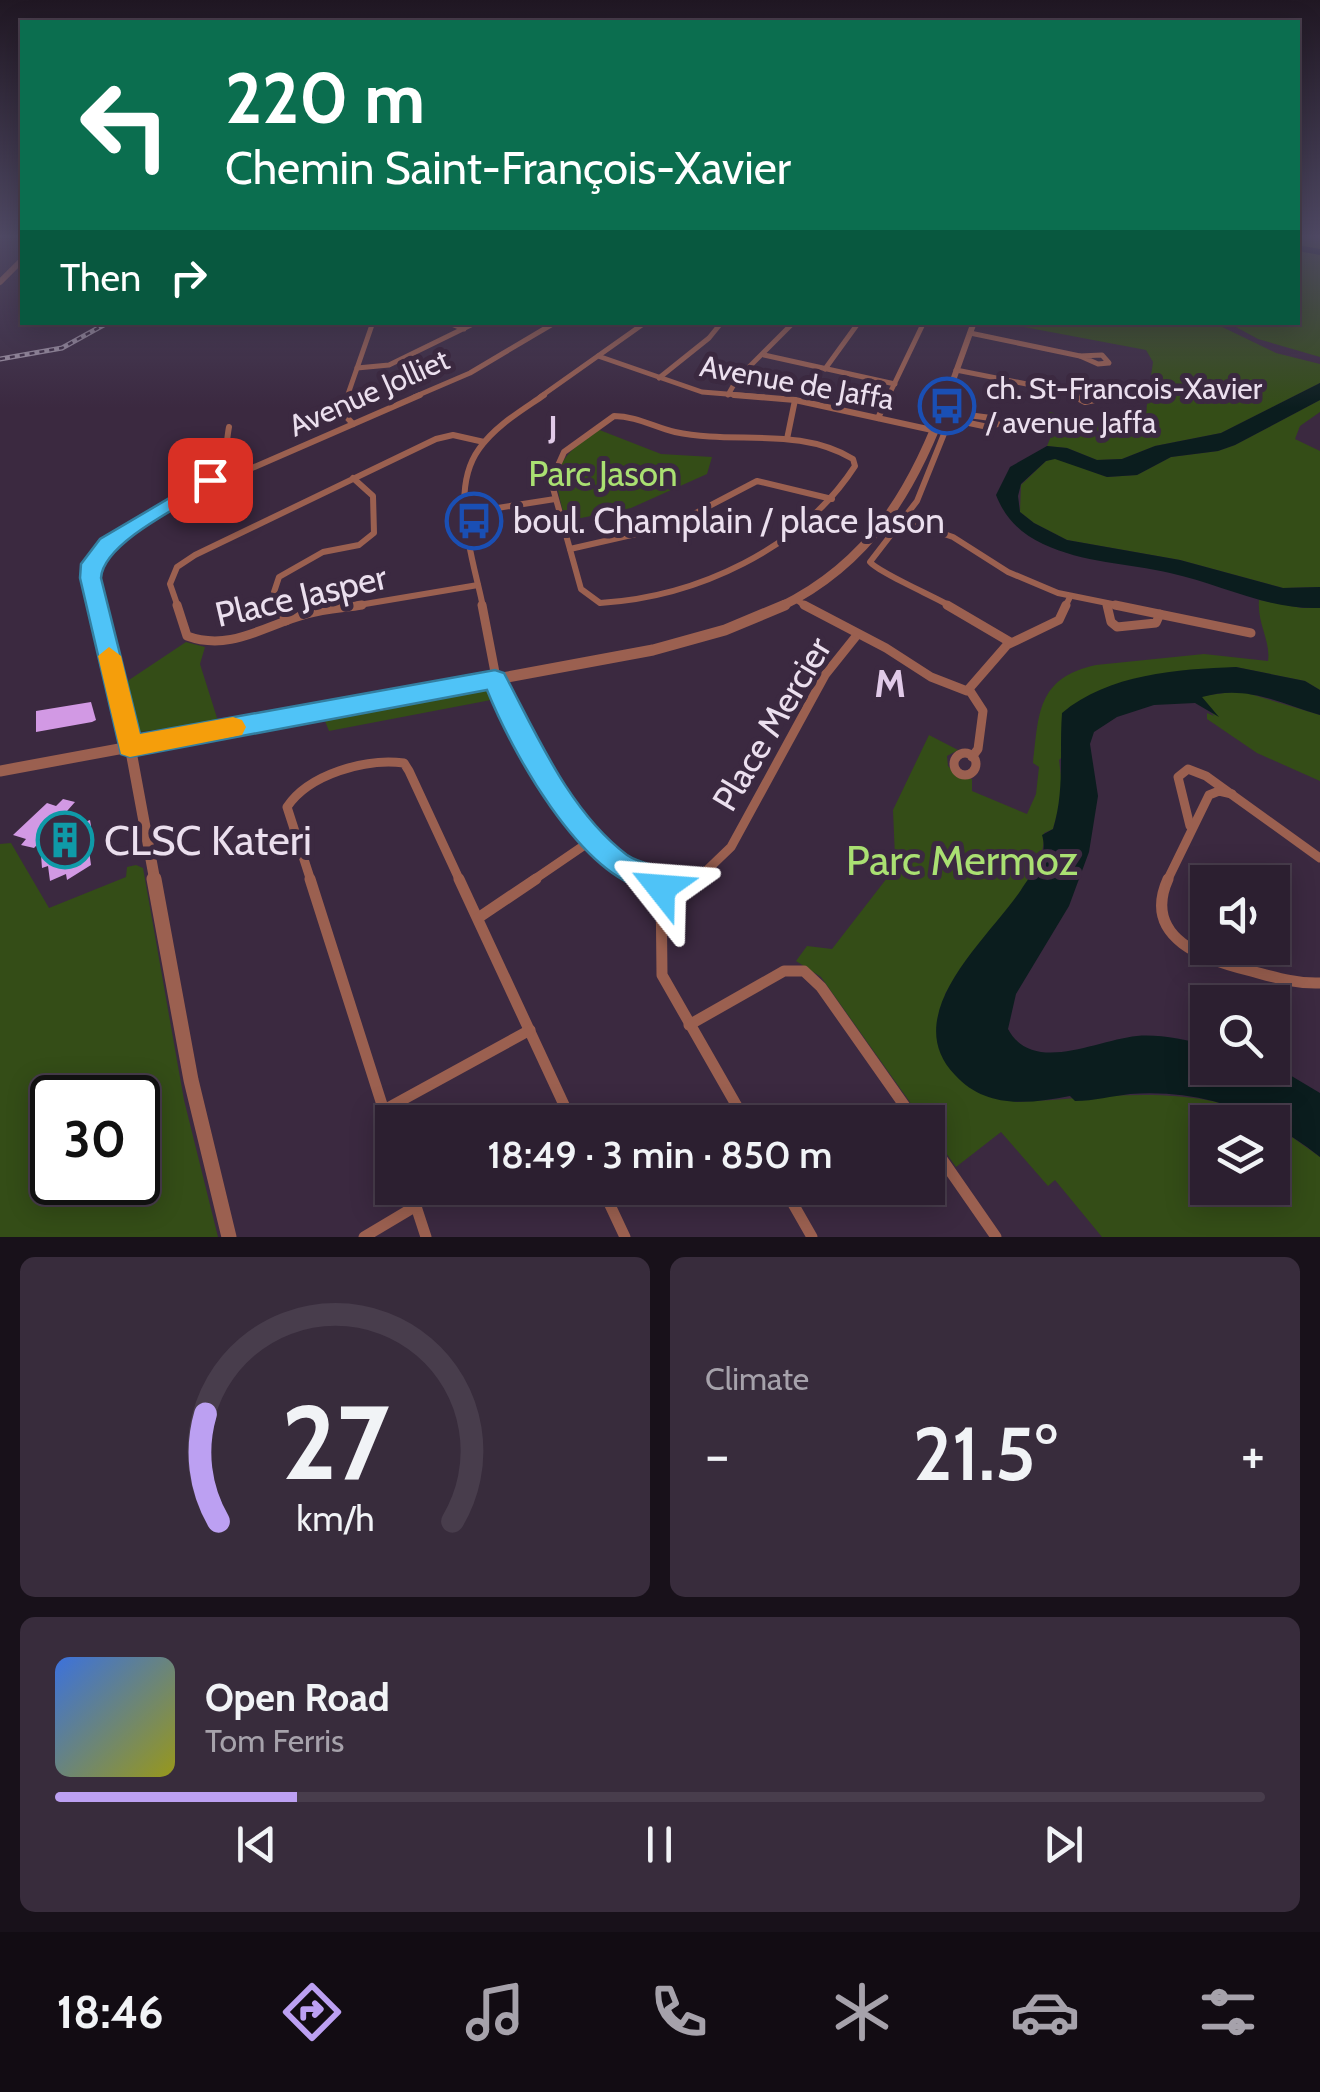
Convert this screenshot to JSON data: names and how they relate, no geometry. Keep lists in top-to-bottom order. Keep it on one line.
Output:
{"streets":{"street":["Avenue de Jaffa","Avenue Jolliet","Place Jasper","Place Mercier"]},"districts":["J","M"],"parks":["Parc Jason","Parc Mermoz"],"places":{"bus stop":["ch. St-Francois-Xavier / avenue Jaffa","boul. Champlain / place Jason"],"building":["CLSC Kateri"]},"page":{"turn":["220 m","Chemin Saint-François-Xavier"],"then":"Then","limit":"30","trip":"18:49 · 3 min · 850 m","tile":"Climate","heat":["−","21.5°","+"],"song":["Open Road","Tom Ferris"],"tabs":"18:46","gauge":["27","km/h"]}}
